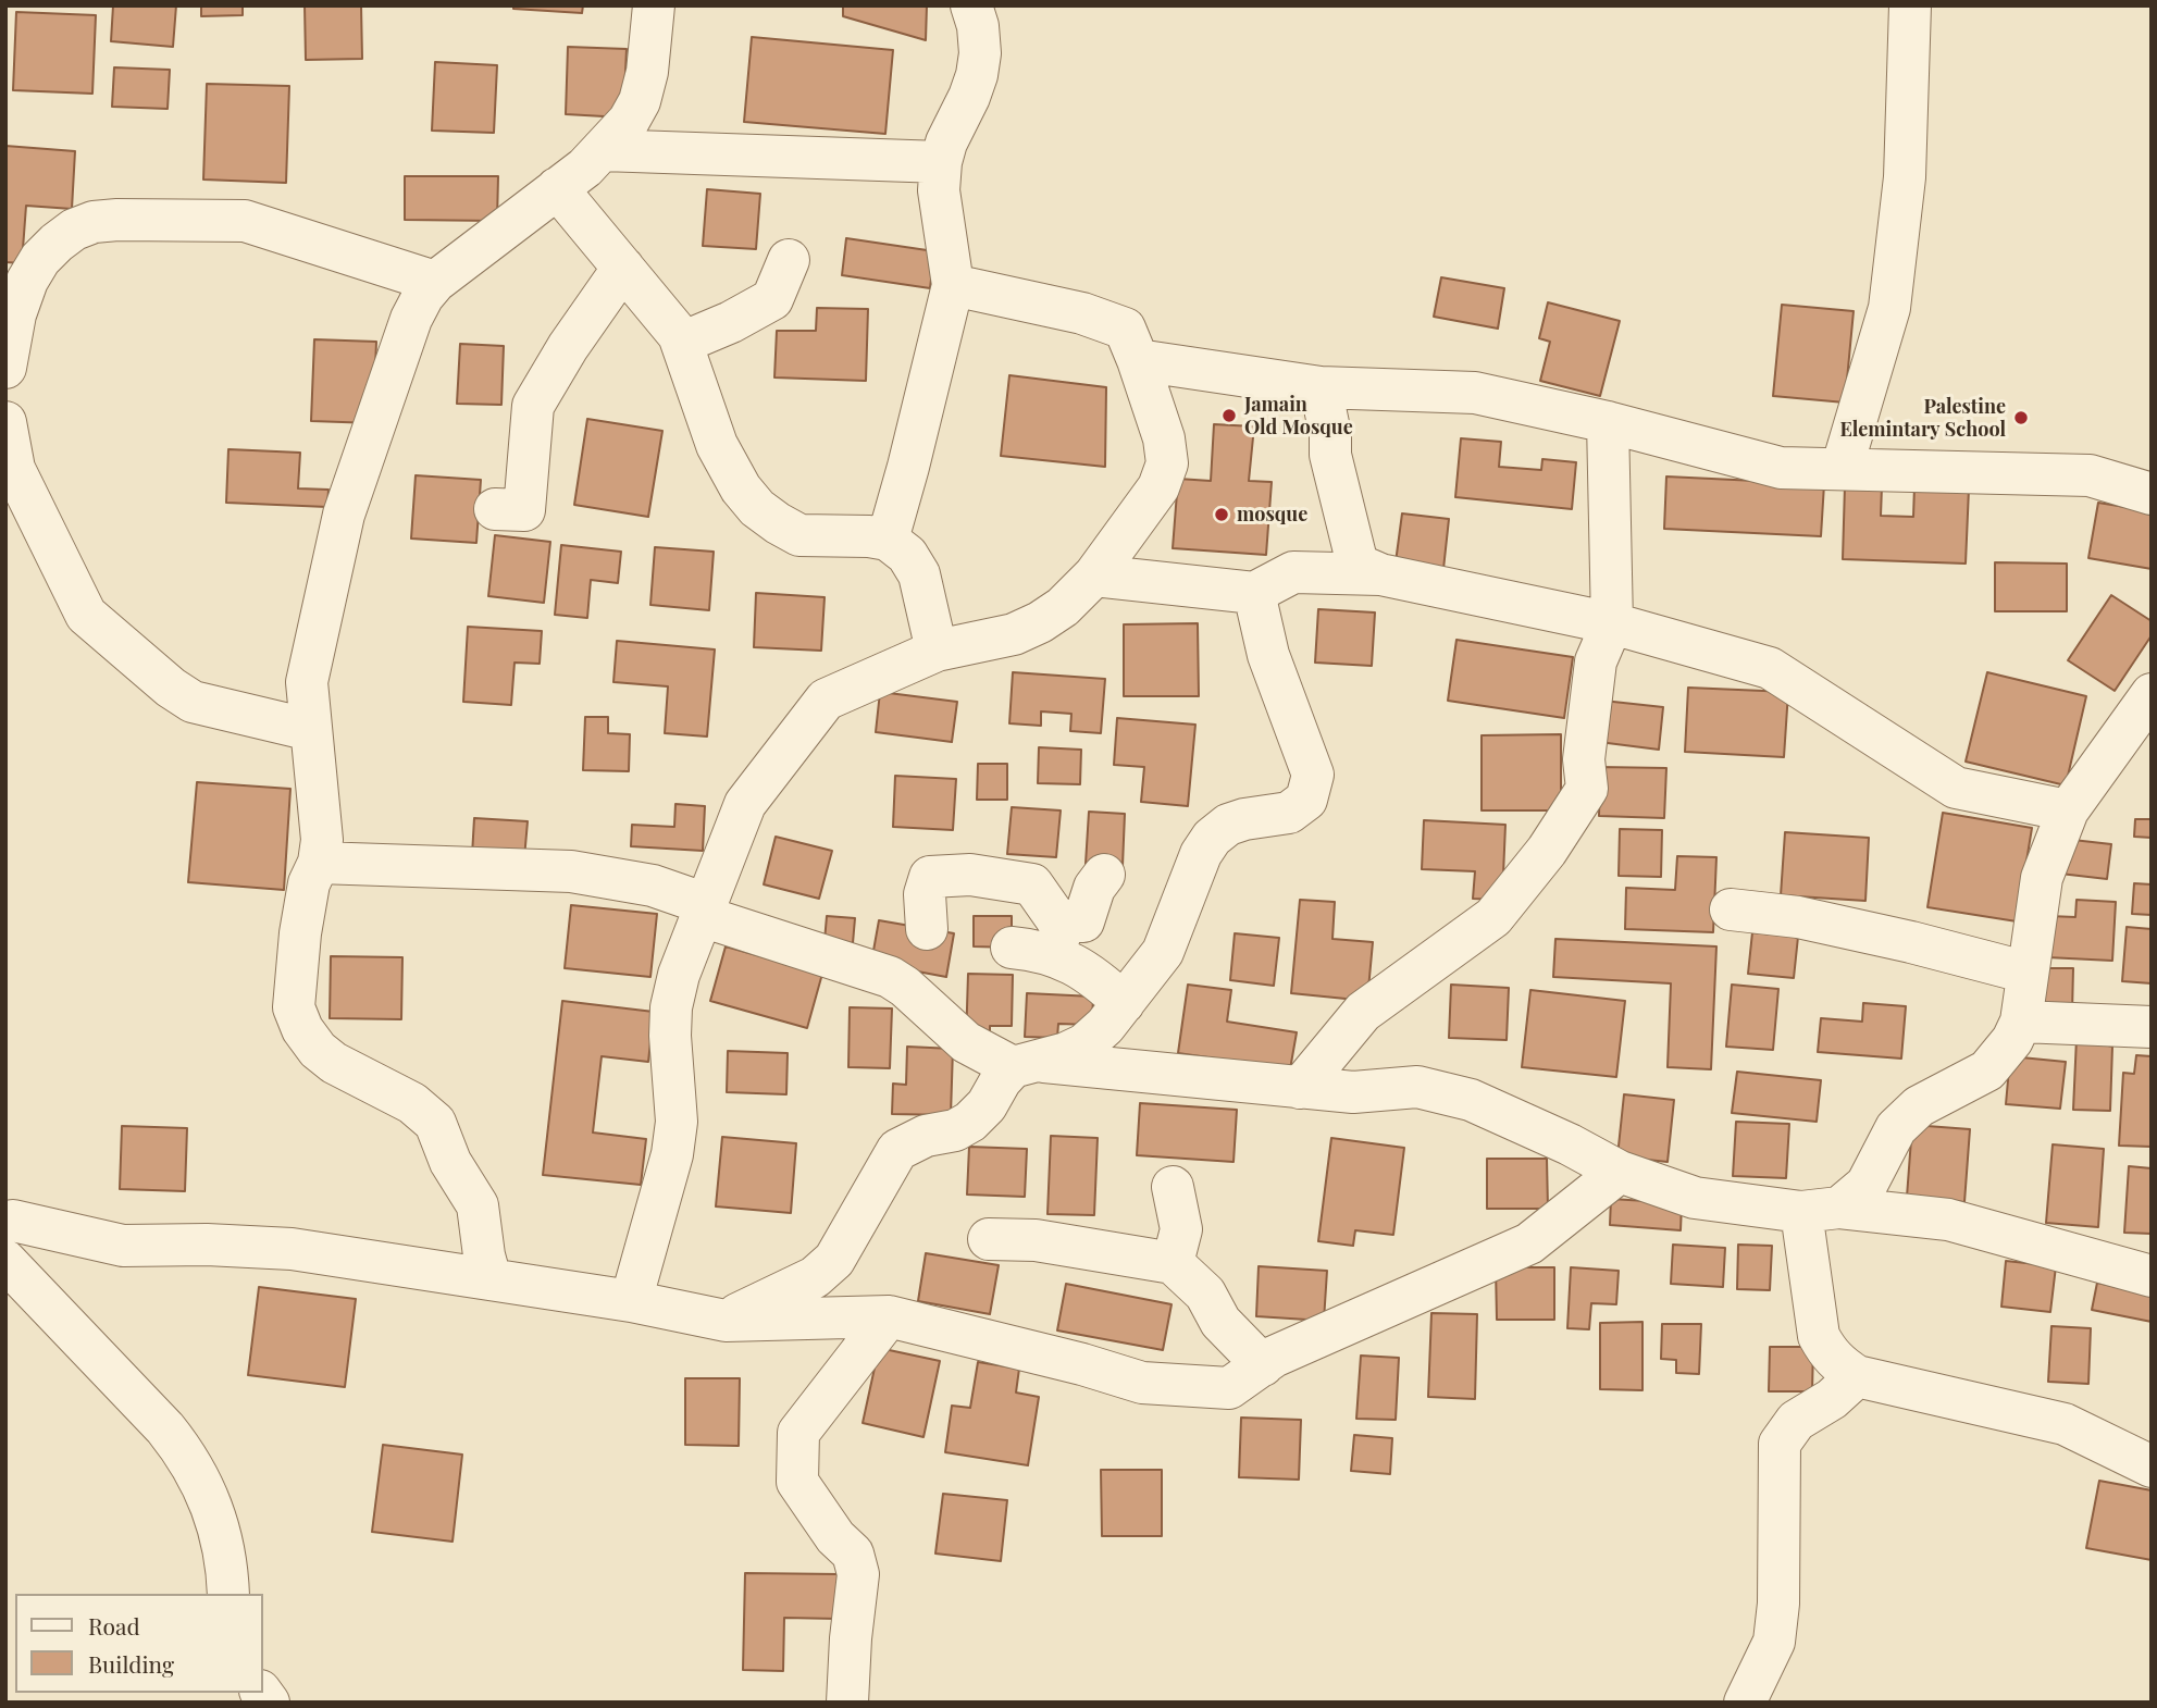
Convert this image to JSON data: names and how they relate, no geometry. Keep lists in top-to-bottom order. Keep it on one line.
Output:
{"places":["Jamain Old Mosque","Palestine Elemintary School","mosque"],"legend":["Road","Building"]}
